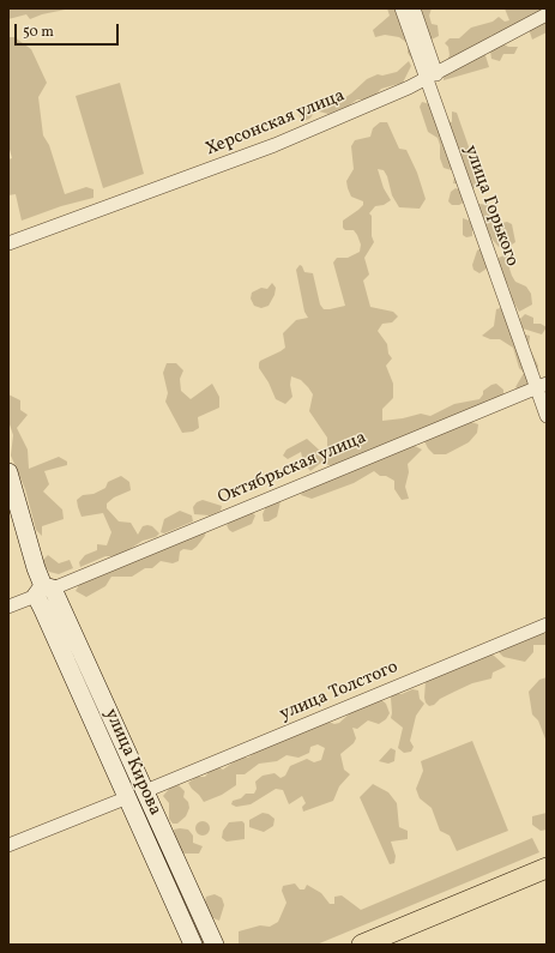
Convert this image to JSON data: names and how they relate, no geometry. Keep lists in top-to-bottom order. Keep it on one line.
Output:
{"streets":{"main road":["улица Кирова"],"street":["Херсонская улица","улица Горького","Октябрьская улица","улица Толстого"]},"crossings":[["Херсонская улица","улица Горького"],["улица Горького","Октябрьская улица"],["Октябрьская улица","улица Кирова"],["улица Толстого","улица Кирова"]],"scale_bar":"50 m"}
